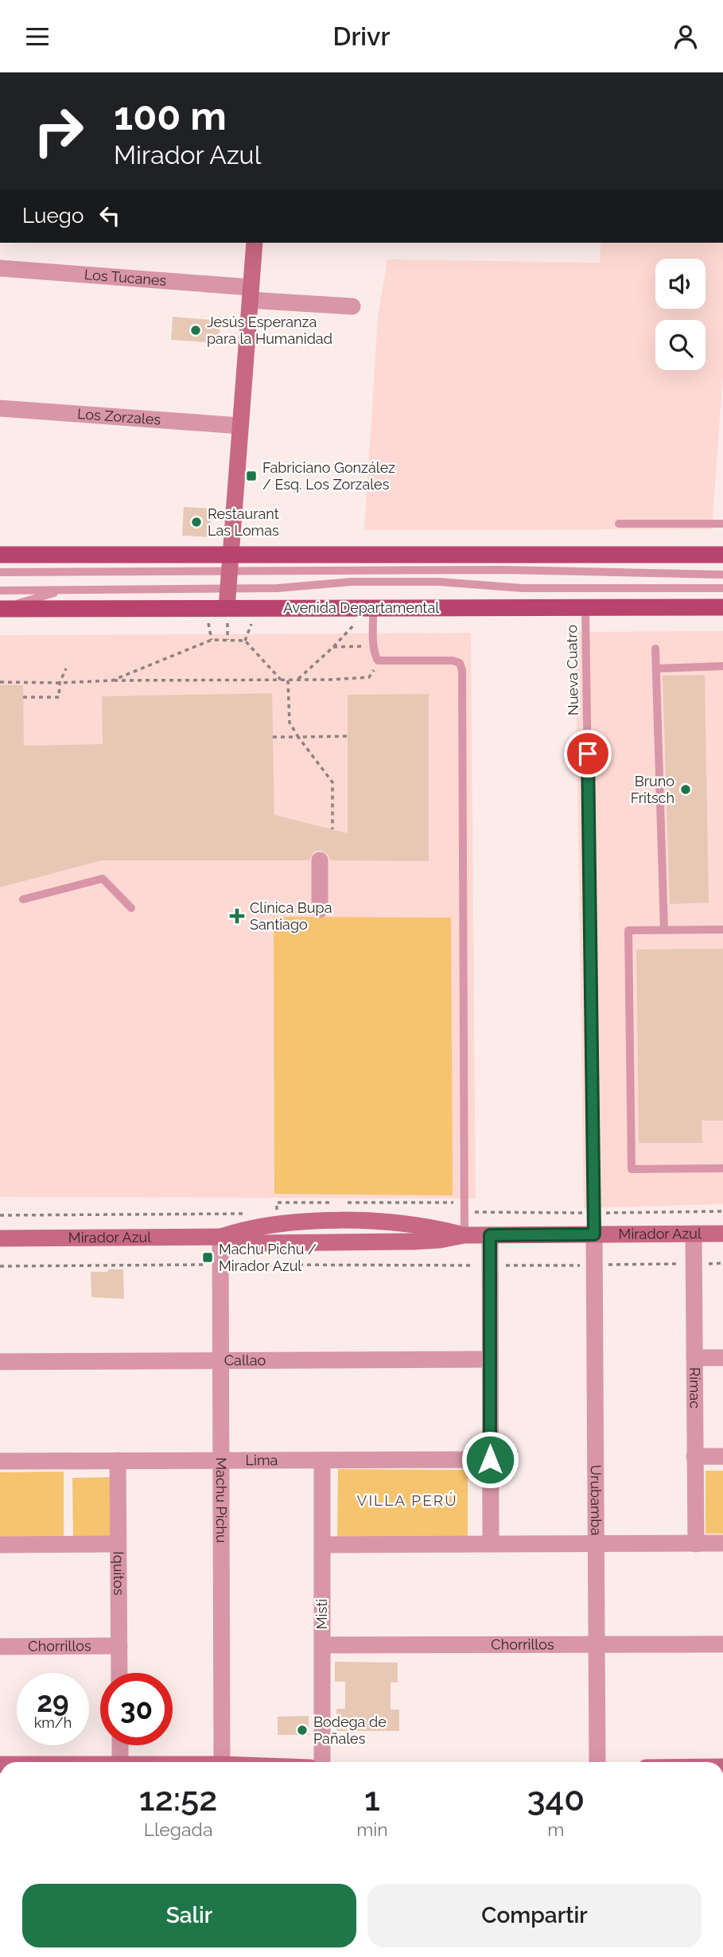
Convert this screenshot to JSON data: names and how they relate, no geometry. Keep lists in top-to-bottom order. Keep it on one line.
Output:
{"streets":{"main road":["Avenida Departamental"],"street":["Los Tucanes","Los Zorzales","Mirador Azul","Callao","Rímac","Lima","Machu Pichu","Urubamba","Iquitos","Misti","Chorrillos"],"lane":["Nueva Cuatro"]},"crossings":[["Avenida Departamental","Nueva Cuatro"],["Nueva Cuatro","Mirador Azul"],["Nueva Cuatro","Urubamba"],["Mirador Azul","Rímac"],["Mirador Azul","Machu Pichu"],["Mirador Azul","Urubamba"],["Callao","Machu Pichu"],["Lima","Machu Pichu"],["Lima","Iquitos"],["Lima","Misti"],["Urubamba","Chorrillos"],["Iquitos","Chorrillos"],["Misti","Chorrillos"]],"districts":["VILLA PERÚ"],"places":{"other":["Jesús Esperanza para la Humanidad","Restaurant Las Lomas","Bruno Fritsch","Bodega de Pañales"],"transit":["Fabriciano González / Esq. Los Zorzales","Machu Pichu / Mirador Azul"],"health":["Clínica Bupa Santiago"]},"page":{"header":"Drivr","turn":["100 m","Mirador Azul"],"then":"Luego","speed":"29 km/h","limit":"30","eta":["12:52","Llegada","1","min","340","m"],"buttons":["Salir","Compartir"]}}
